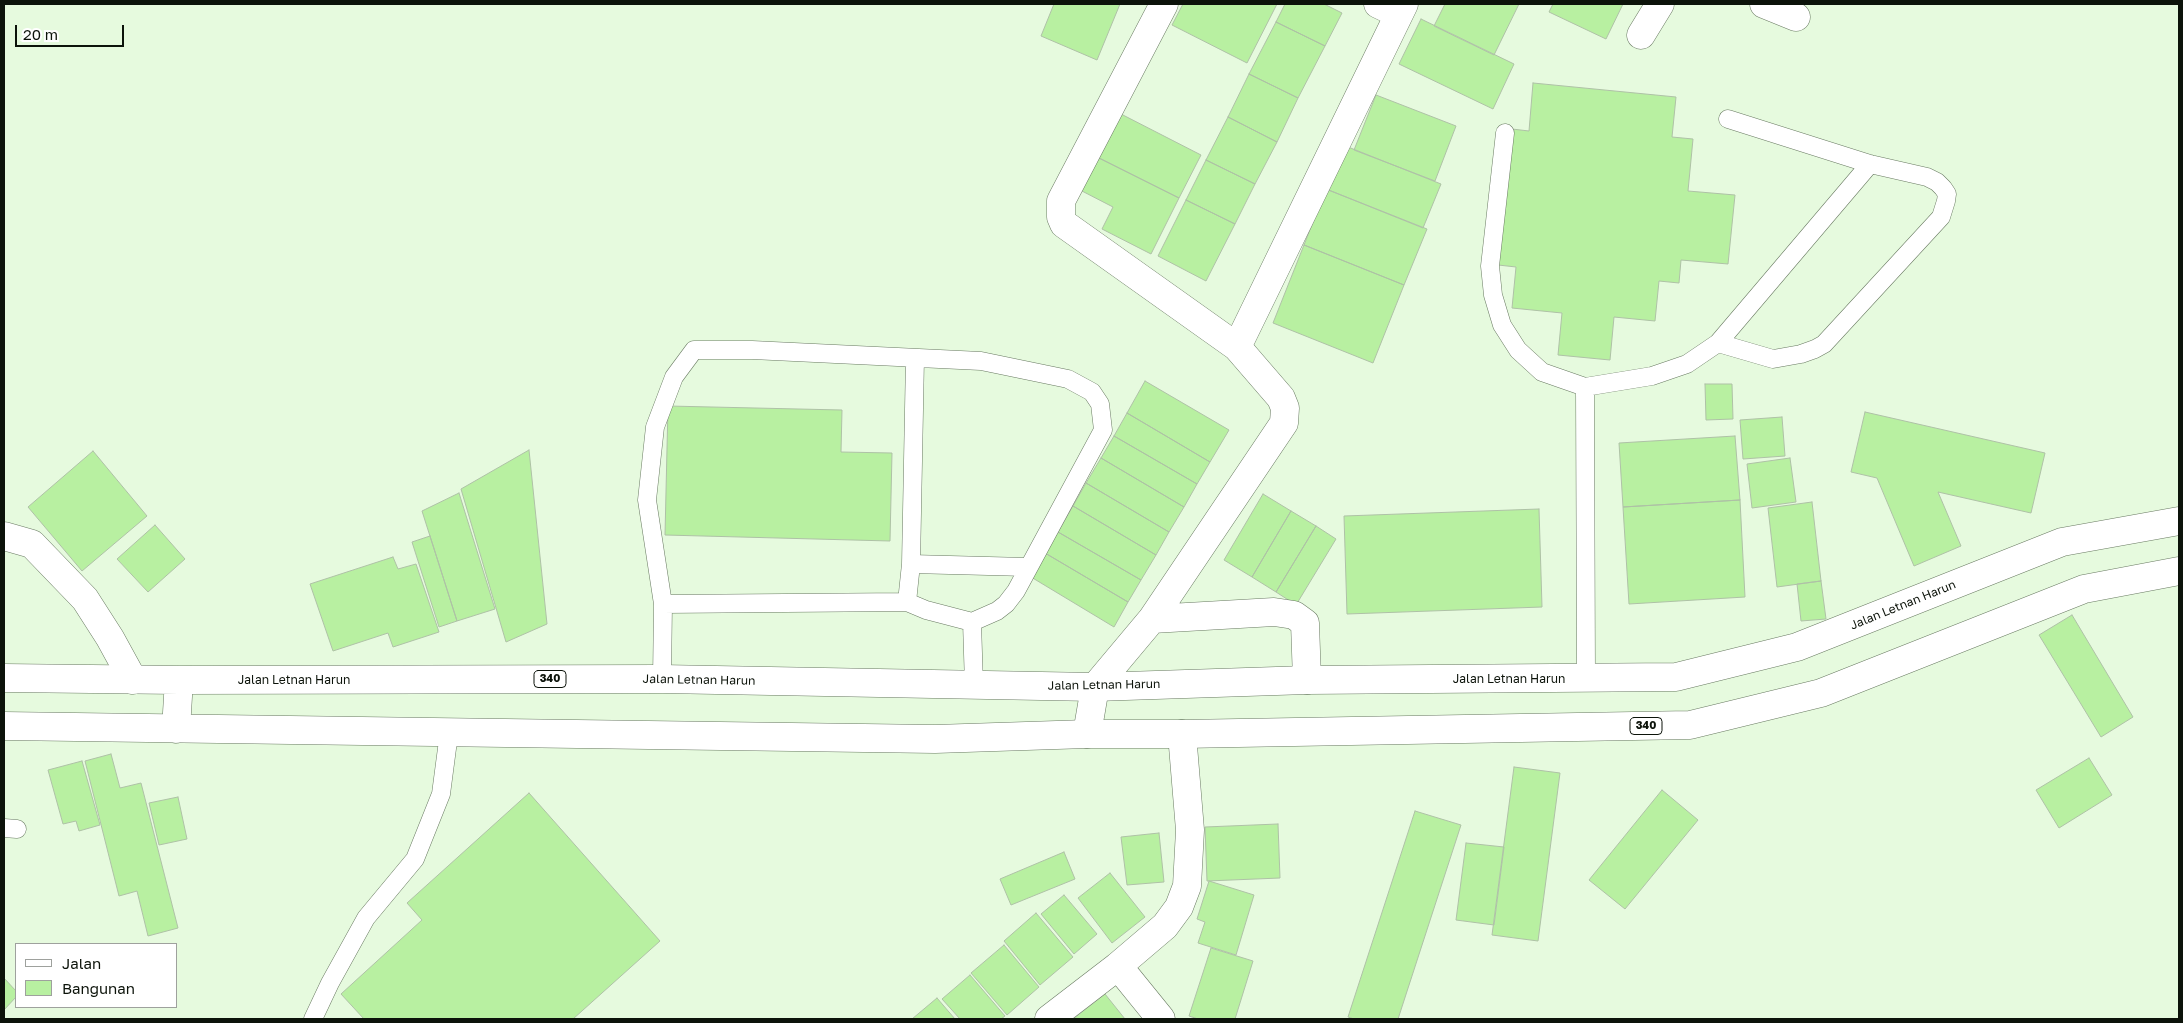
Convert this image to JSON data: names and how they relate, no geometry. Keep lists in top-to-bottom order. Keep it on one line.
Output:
{"streets":{"main road":["Jalan Letnan Harun","340"]},"legend":["Jalan","Bangunan"],"scale_bar":"20 m"}
